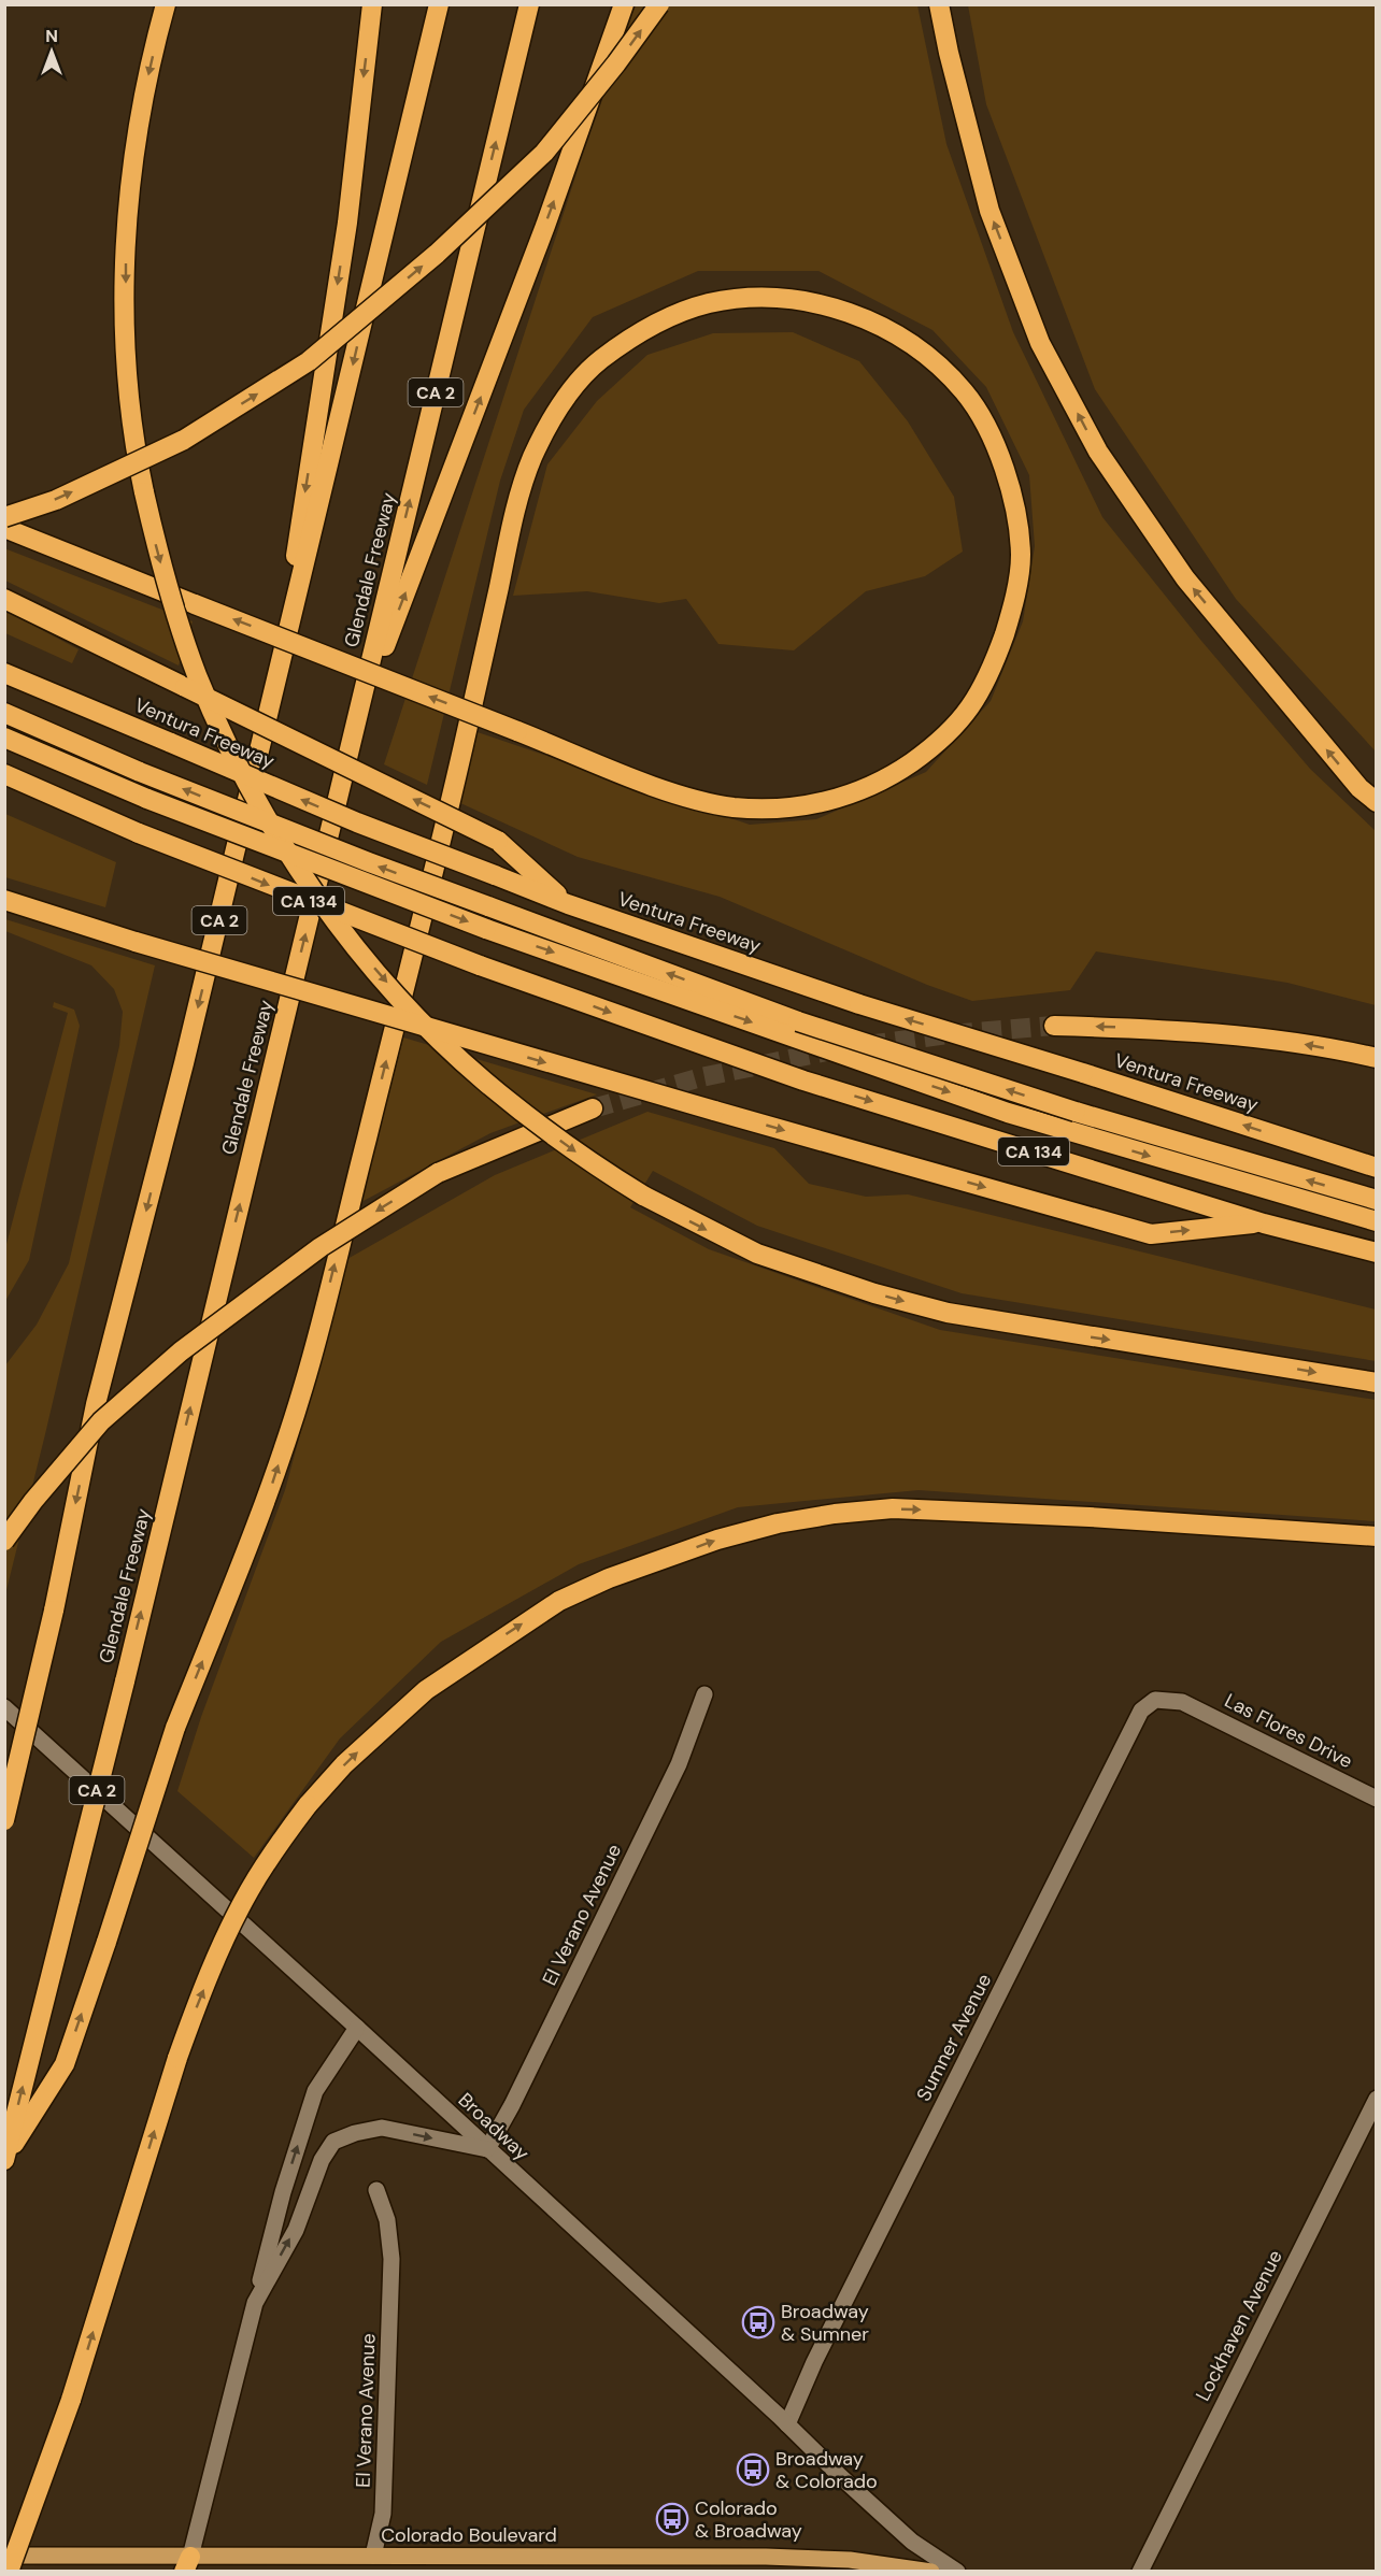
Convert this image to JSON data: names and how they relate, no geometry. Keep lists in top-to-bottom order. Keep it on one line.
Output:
{"streets":{"highway":["CA 2","Glendale Freeway","Ventura Freeway","CA 134"],"main road":["Colorado Boulevard"],"street":["Las Flores Drive","El Verano Avenue","Sumner Avenue","Broadway","Lockhaven Avenue"]},"crossings":[["Las Flores Drive","Sumner Avenue"],["El Verano Avenue","Broadway"],["El Verano Avenue","Colorado Boulevard"],["Sumner Avenue","Broadway"]],"places":{"bus stop":["Broadway & Sumner","Broadway & Colorado","Colorado & Broadway"]},"north":"top"}
